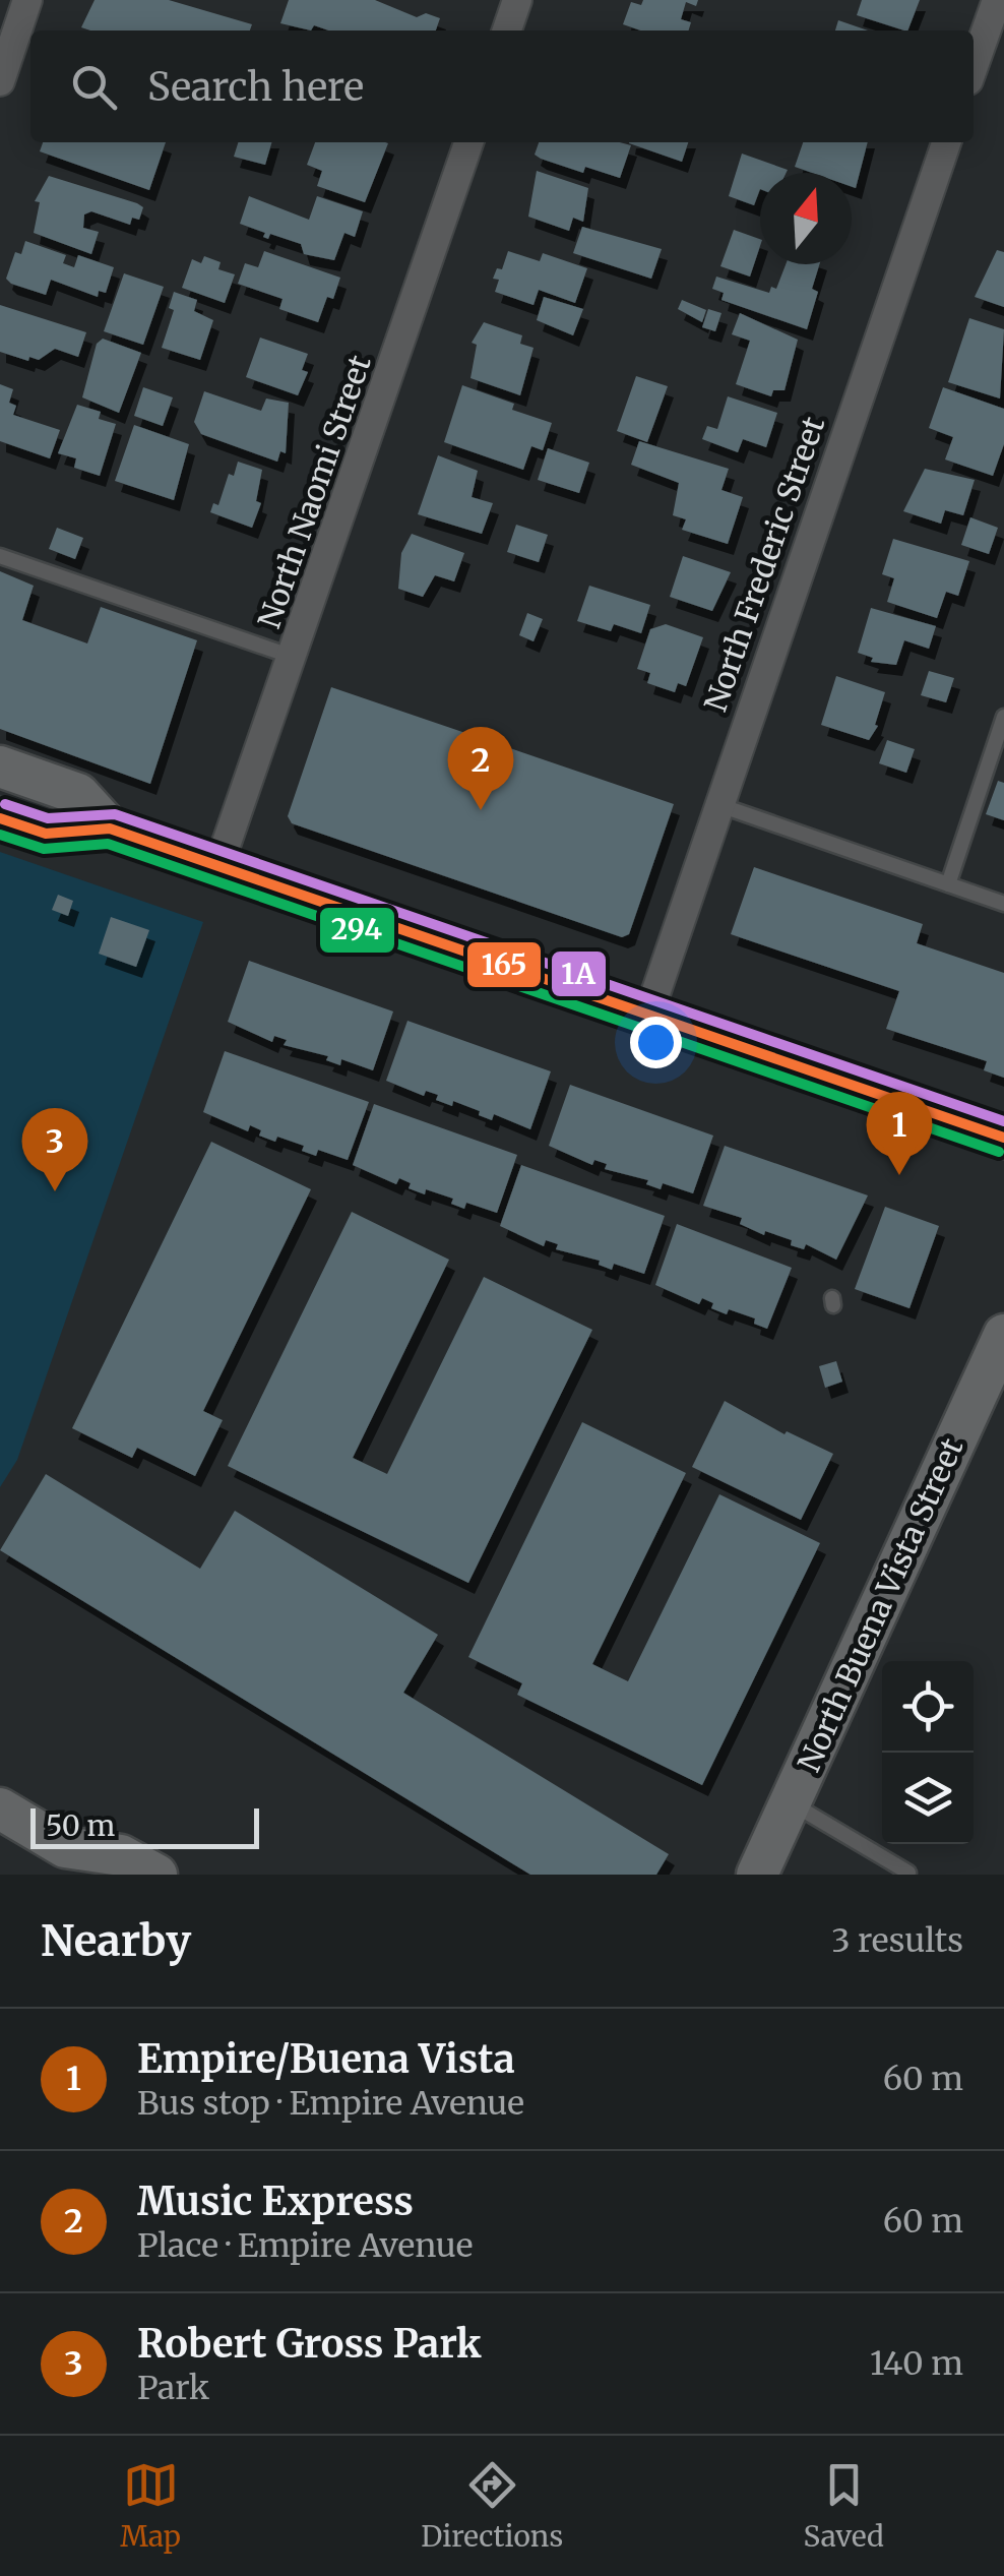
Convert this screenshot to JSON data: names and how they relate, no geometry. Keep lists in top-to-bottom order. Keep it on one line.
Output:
{"streets":{"main road":["North Buena Vista Street"],"street":["North Naomi Street","North Frederic Street"]},"lines":["transit line 1A","transit line 165","transit line 294"],"scale_bar":"50 m","north":"top","page":{"search":"Search here","pins":["2","1","3"],"scale":"50 m","heading":["Nearby","3 results"],"list":[{"mark":"1","name":"Empire/Buena Vista","note":"Bus stop · Empire Avenue","value":"60 m"},{"mark":"2","name":"Music Express","note":"Place · Empire Avenue","value":"60 m"},{"mark":"3","name":"Robert Gross Park","note":"Park","value":"140 m"}],"nav":["Map","Directions","Saved"]}}
